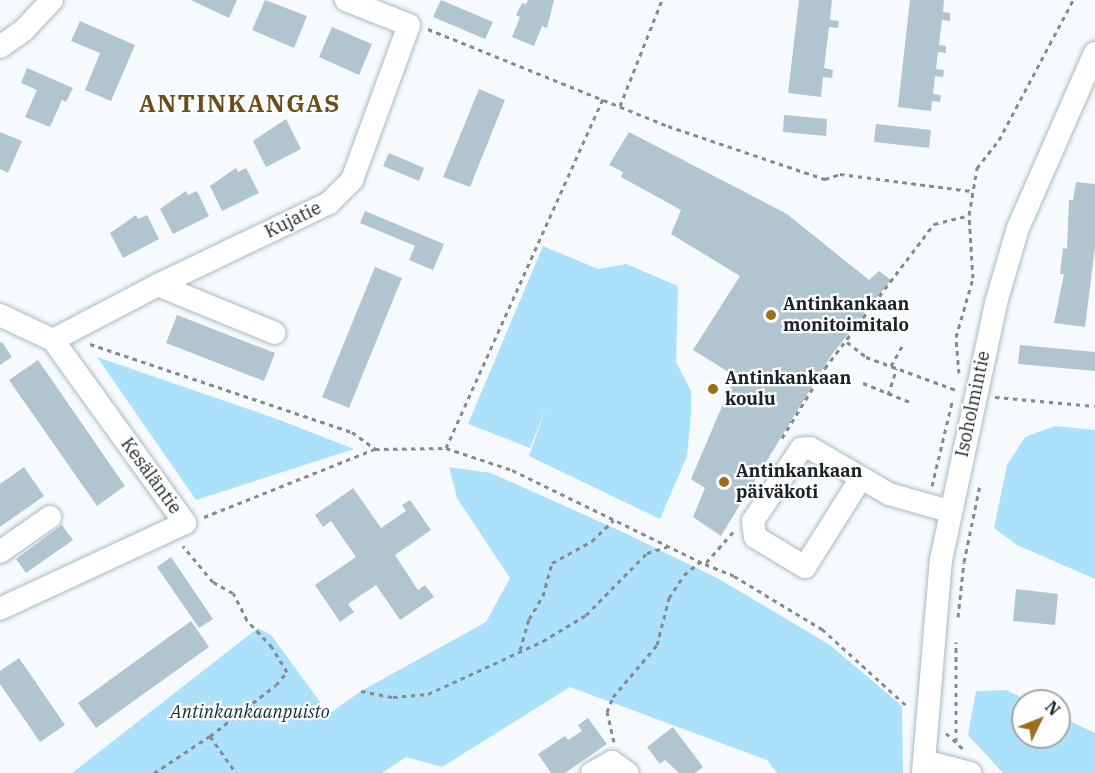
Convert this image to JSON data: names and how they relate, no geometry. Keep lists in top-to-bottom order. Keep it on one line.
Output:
{"streets":{"street":["Kujatie","Isoholmintie","Kesäläntie"]},"crossings":[["Kujatie","Kesäläntie"]],"districts":["ANTINKANGAS"],"parks":["Antinkankaanpuisto"],"places":["Antinkankaan monitoimitalo","Antinkankaan koulu","Antinkankaan päiväkoti"],"north":"top right"}
